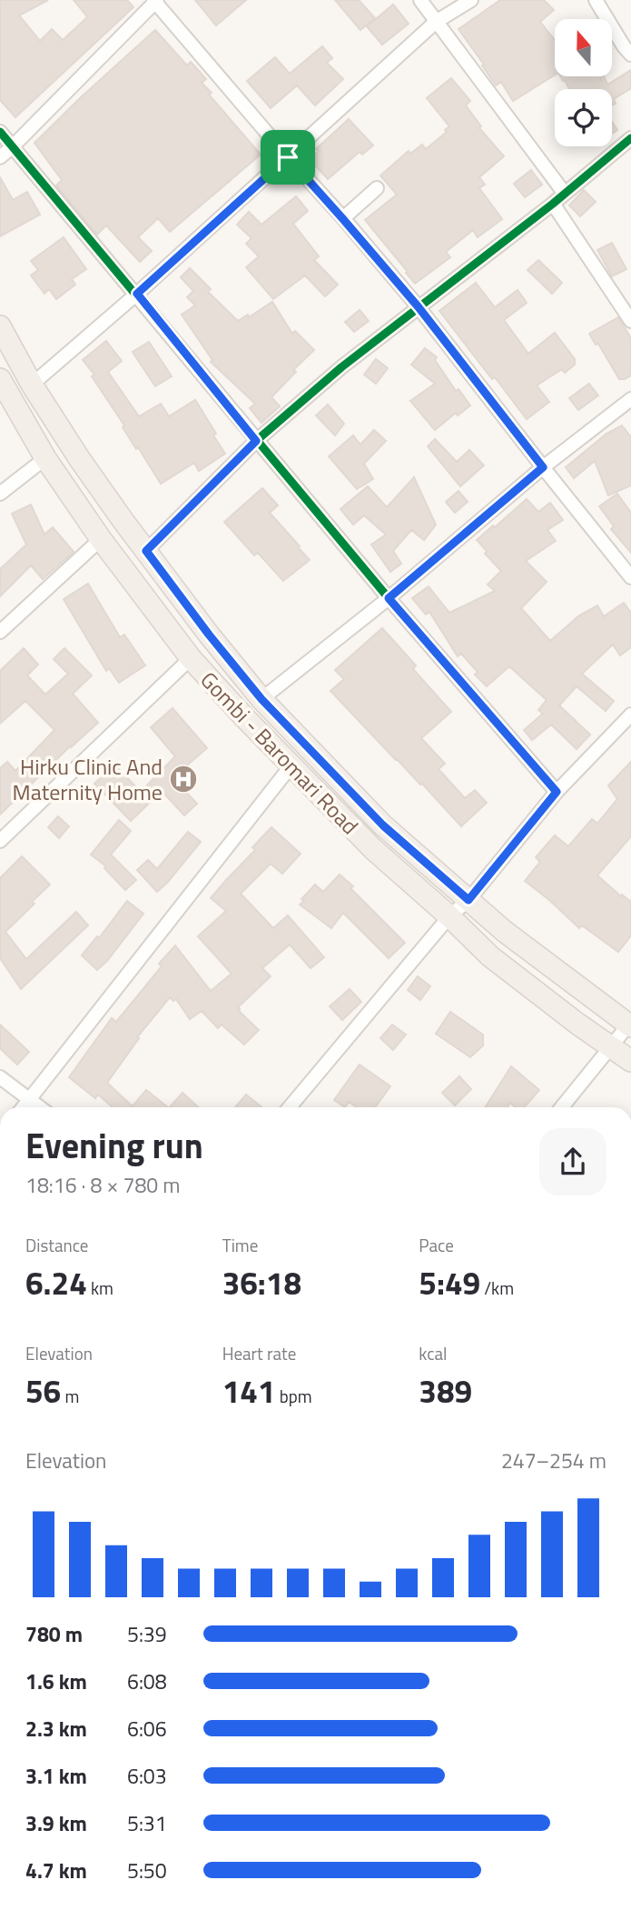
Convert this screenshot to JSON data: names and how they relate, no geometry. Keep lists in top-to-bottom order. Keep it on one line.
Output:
{"streets":{"main road":["Gombi - Baromari Road"]},"places":{"hospital":["Hirku Clinic And Maternity Home"]},"north":"top","page":{"heading":["Evening run","18:16 · 8 × 780 m"],"stats":[["Distance","6.24 km"],["Time","36:18"],["Pace","5:49 /km"],["Elevation","56 m"],["Heart rate","141 bpm"],["kcal","389"]],"chart":["Elevation","247–254 m"],"list":[{"name":"780 m","note":"5:39"},{"name":"1.6 km","note":"6:08"},{"name":"2.3 km","note":"6:06"},{"name":"3.1 km","note":"6:03"},{"name":"3.9 km","note":"5:31"},{"name":"4.7 km","note":"5:50"}]}}
